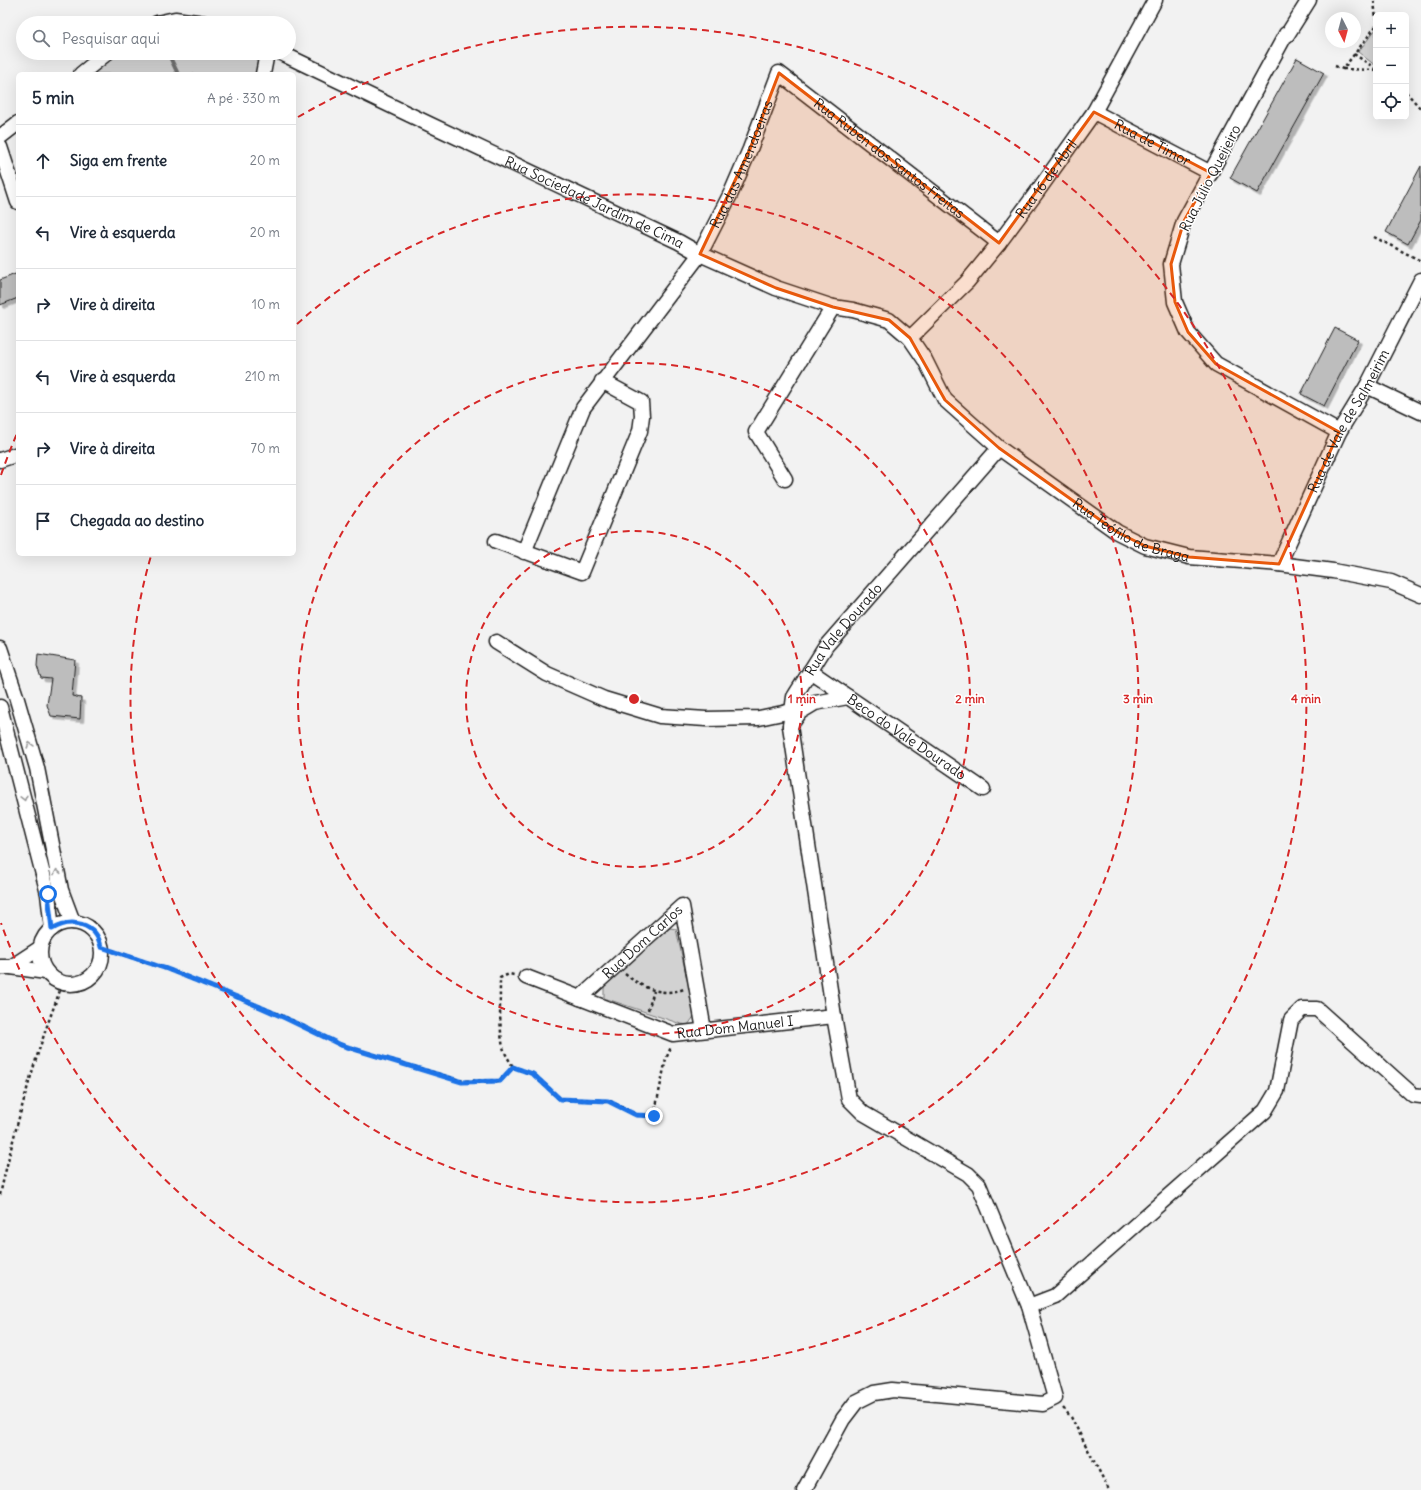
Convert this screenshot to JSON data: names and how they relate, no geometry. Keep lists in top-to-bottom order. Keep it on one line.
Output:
{"streets":{"street":["Rua de Timor","Rua Ruben dos Santos Freitas","Rua das Amendoeiras","Rua Júlio Queijeiro","Rua 16 de Abril","Rua Sociedade Jardim de Cima","Rua de Vale de Salmeirim","Rua Teófilo de Braga","Rua Vale Dourado","Beco do Vale Dourado","Rua Dom Carlos","Rua Dom Manuel I"]},"crossings":[["Rua de Timor","Rua Júlio Queijeiro"],["Rua de Timor","Rua 16 de Abril"],["Rua Ruben dos Santos Freitas","Rua das Amendoeiras"],["Rua Ruben dos Santos Freitas","Rua 16 de Abril"],["Rua das Amendoeiras","Rua Sociedade Jardim de Cima"],["Rua Júlio Queijeiro","Rua de Vale de Salmeirim"],["Rua 16 de Abril","Rua Sociedade Jardim de Cima"],["Rua 16 de Abril","Rua Teófilo de Braga"],["Rua Sociedade Jardim de Cima","Rua Teófilo de Braga"],["Rua de Vale de Salmeirim","Rua Teófilo de Braga"],["Rua Teófilo de Braga","Rua Vale Dourado"],["Rua Vale Dourado","Beco do Vale Dourado"],["Rua Vale Dourado","Rua Dom Manuel I"],["Rua Dom Carlos","Rua Dom Manuel I"]],"north":"bottom","page":{"map_buttons":["+","−"],"search":"Pesquisar aqui","heading":["5 min","A pé · 330 m"],"list":[["Siga em frente","20 m"],["Vire à esquerda","20 m"],["Vire à direita","10 m"],["Vire à esquerda","210 m"],["Vire à direita","70 m"],"Chegada ao destino"]},"rings":["1 min","2 min","3 min","4 min"]}
